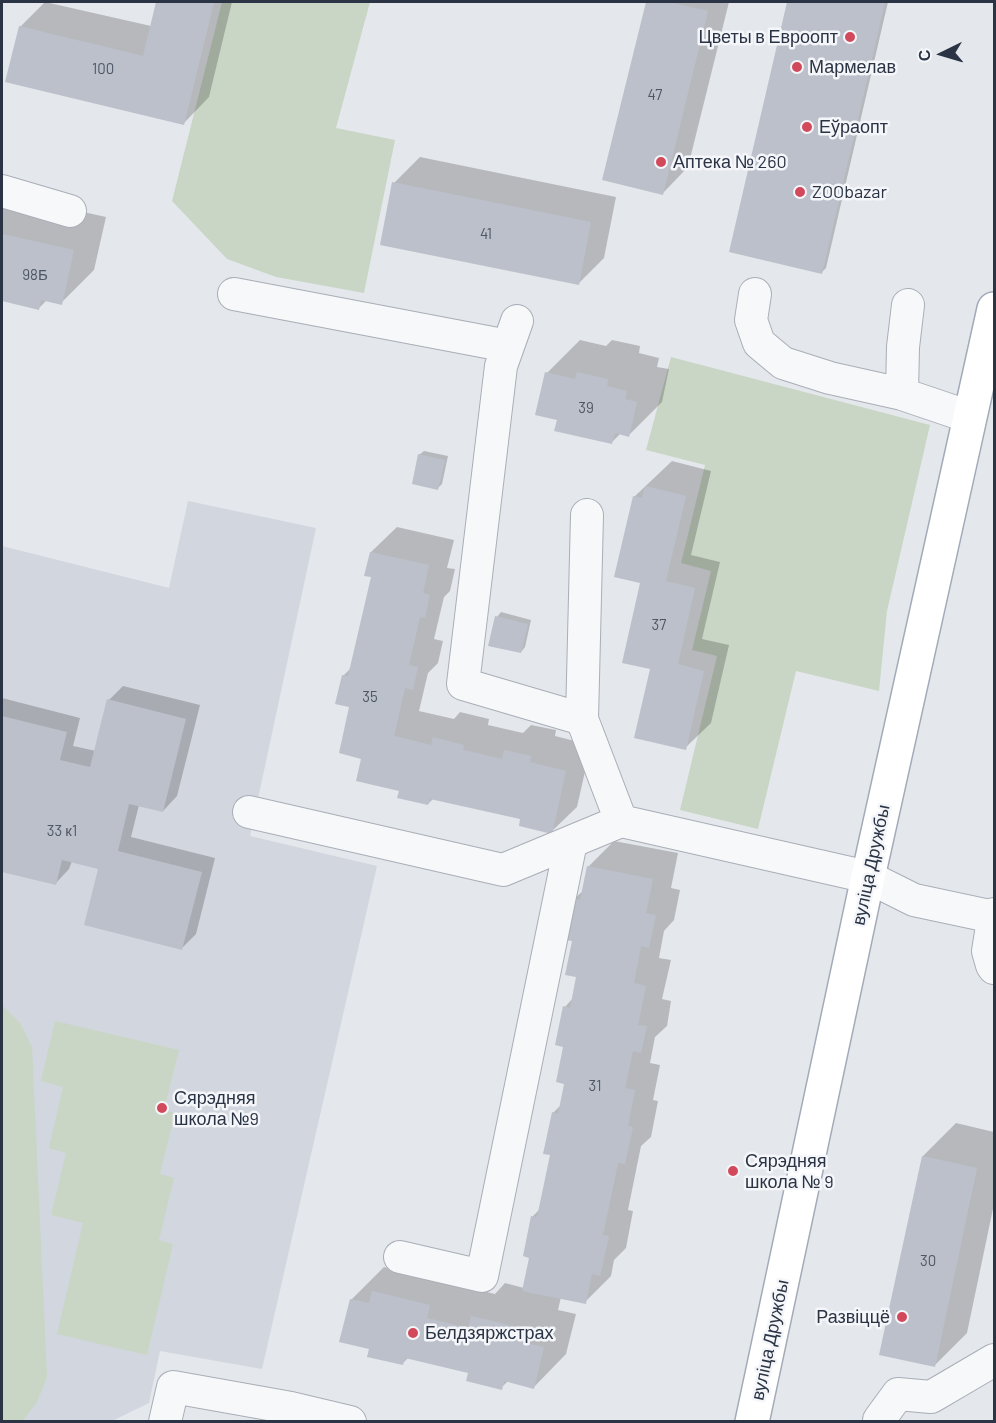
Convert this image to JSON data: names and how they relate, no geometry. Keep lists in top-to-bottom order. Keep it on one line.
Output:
{"streets":{"main road":["вуліца Дружбы"]},"places":["Цветы в Евроопт","Мармелав","Еўраопт","Аптека № 260","ZOObazar","Сярэдняя школа №9","Сярэдняя школа № 9","Развіццё","Белдзяржстрах"],"house_numbers":["100","47","41","98Б","39","37","35","33 к1","31","30"],"north":"left"}
